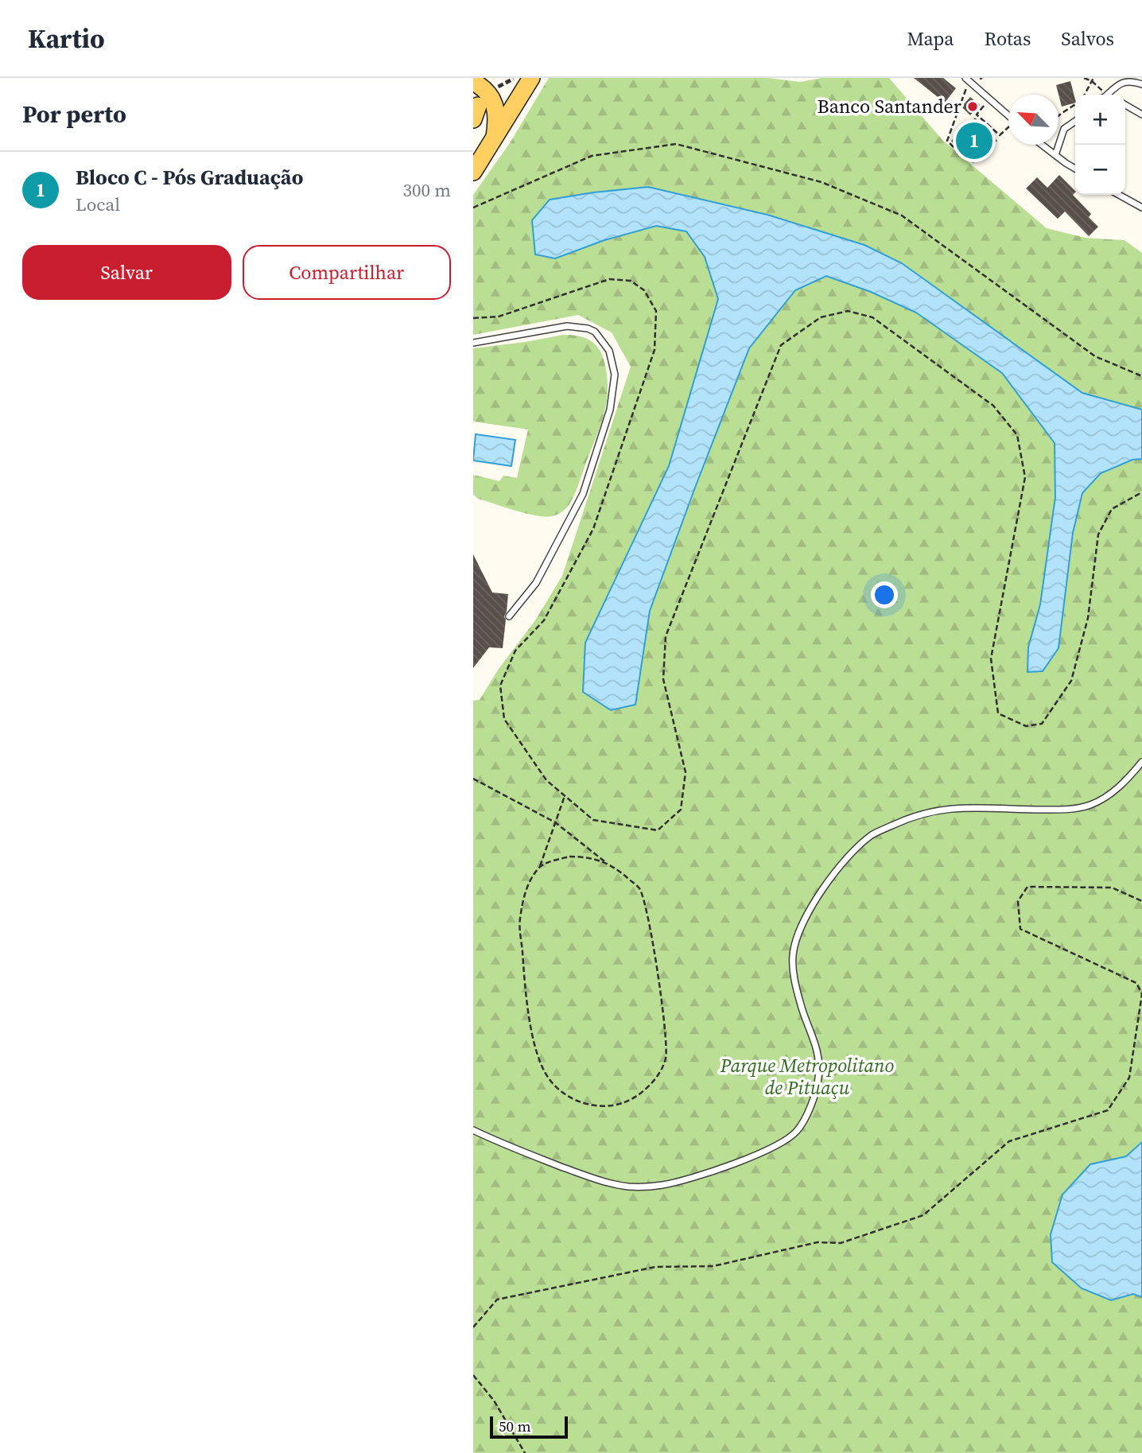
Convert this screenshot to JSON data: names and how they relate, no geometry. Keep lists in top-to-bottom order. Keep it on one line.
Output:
{"parks":["Parque Metropolitano de Pituaçu"],"places":["Banco Santander"],"scale_bar":"50 m","north":"top left","page":{"header":"Kartio","nav":["Mapa","Rotas","Salvos"],"heading":"Por perto","map_buttons":["+","−"],"pins":"1","list":[{"mark":"1","name":"Bloco C - Pós Graduação","note":"Local","value":"300 m"}],"buttons":["Salvar","Compartilhar"],"scale":"50 m"}}
